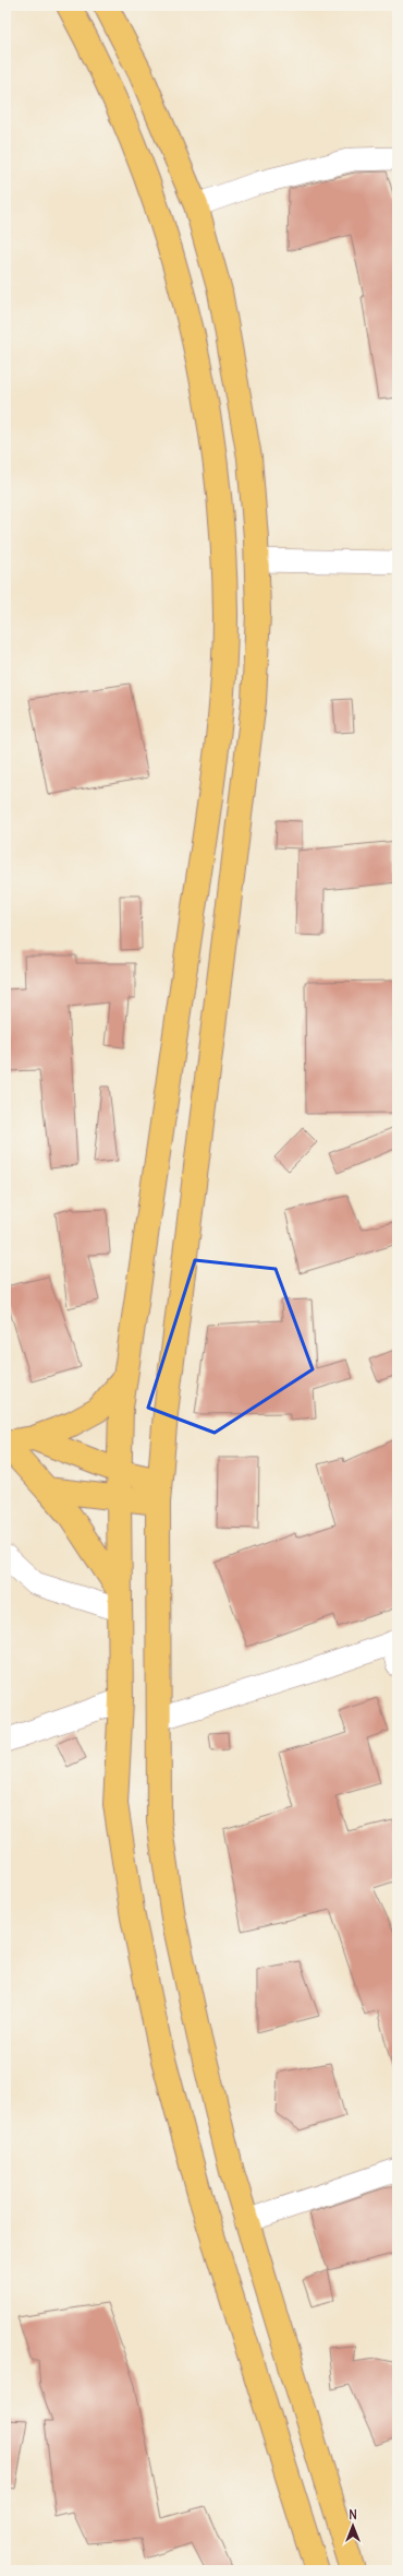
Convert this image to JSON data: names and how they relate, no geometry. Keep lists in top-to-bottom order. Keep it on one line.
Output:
{"north":"top"}
